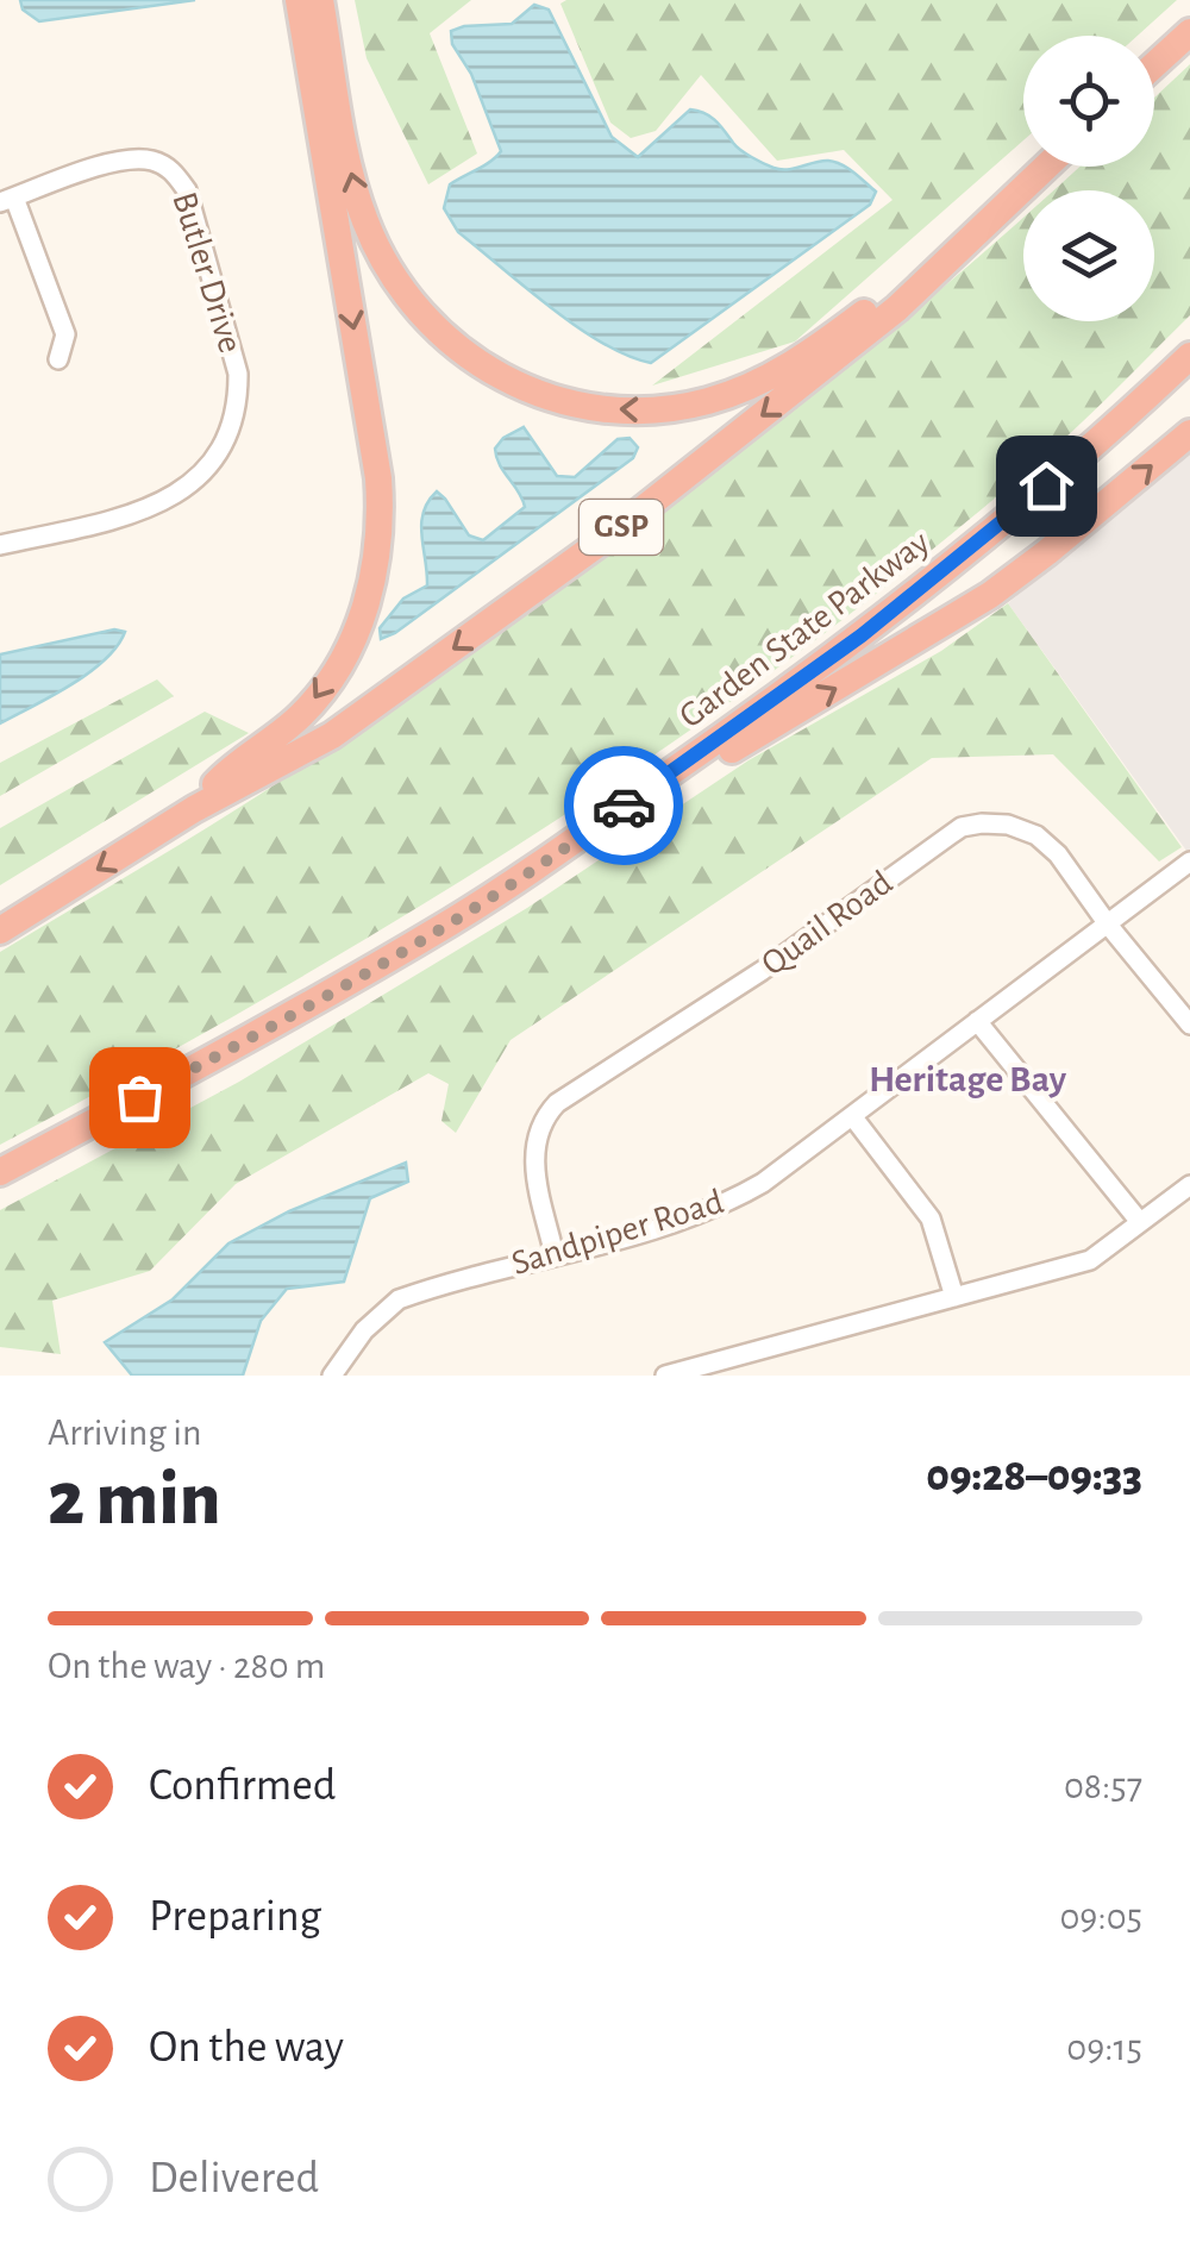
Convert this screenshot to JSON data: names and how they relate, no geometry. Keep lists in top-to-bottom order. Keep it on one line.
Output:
{"streets":{"highway":["GSP","Garden State Parkway"],"street":["Butler Drive","Quail Road","Sandpiper Road"]},"crossings":[["Quail Road","Sandpiper Road"]],"districts":["Heritage Bay"],"page":{"heading":["2 min","Arriving in","09:28–09:33"],"bar":"On the way · 280 m","list":[["Confirmed","08:57"],["Preparing","09:05"],["On the way","09:15"],"Delivered"]}}
